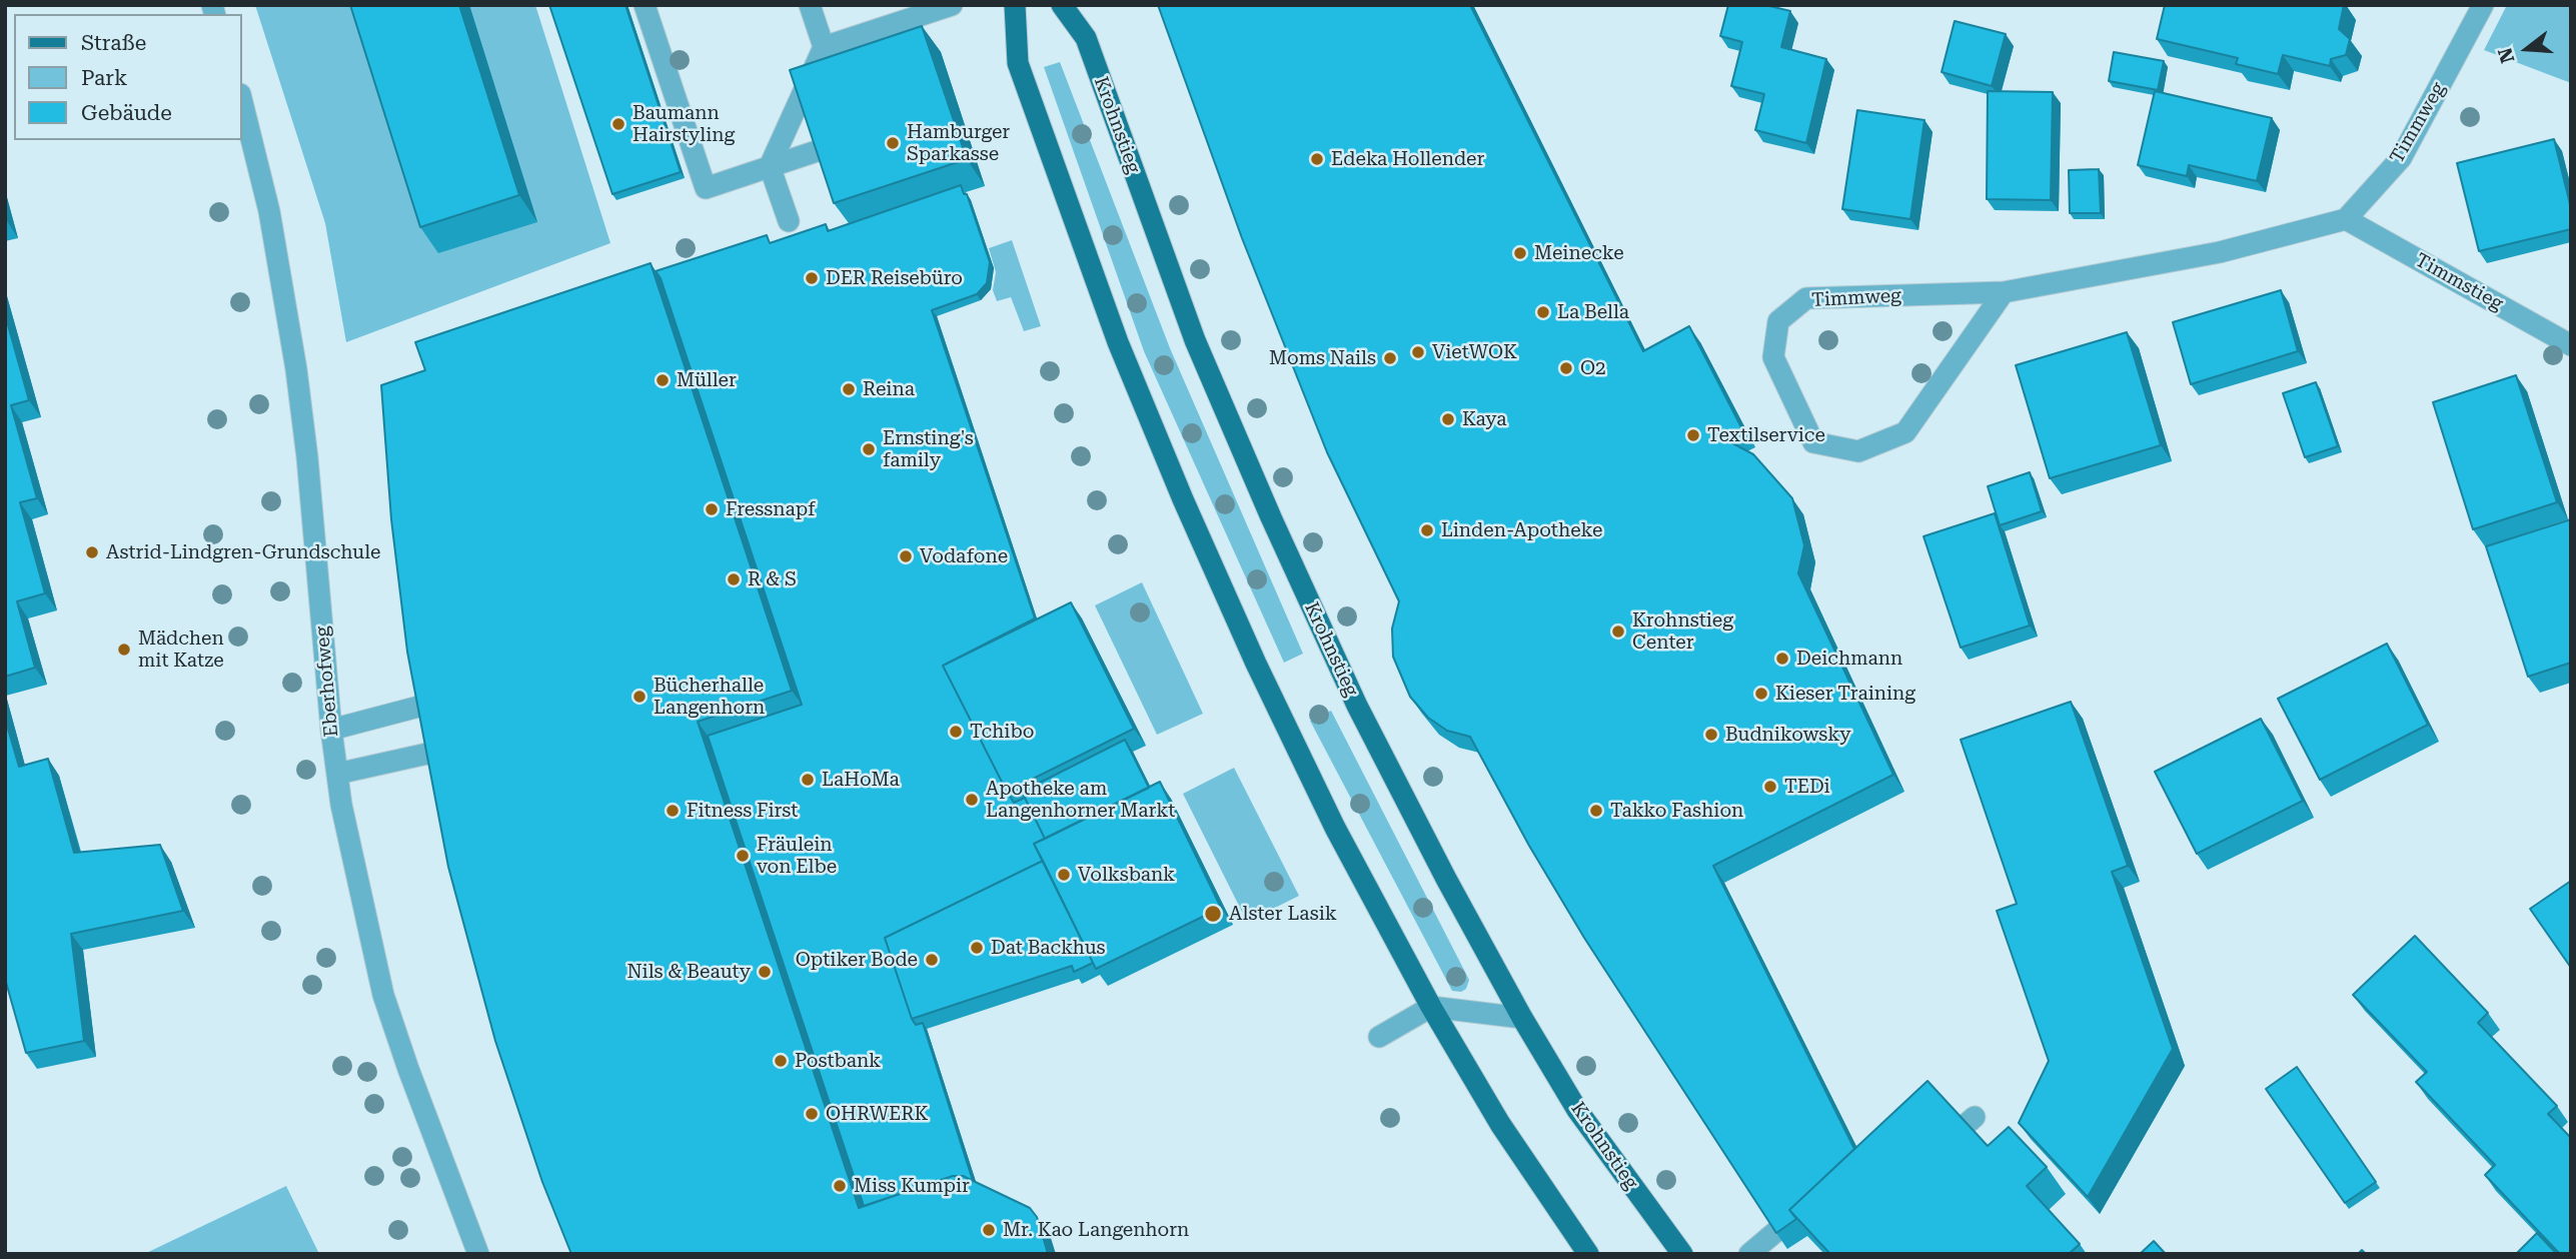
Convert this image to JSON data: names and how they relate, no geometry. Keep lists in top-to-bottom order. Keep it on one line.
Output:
{"streets":{"main road":["Krohnstieg"],"street":["Timmweg","Timmstieg","Eberhofweg"]},"crossings":[["Timmweg","Timmstieg"]],"places":["Baumann Hairstyling","Hamburger Sparkasse","Edeka Hollender","Meinecke","DER Reisebüro","La Bella","VietWOK","Moms Nails","O2","Müller","Reina","Kaya","Textilservice","Ernsting's family","Fressnapf","Linden-Apotheke","Astrid-Lindgren-Grundschule","Vodafone","R & S","Krohnstieg Center","Mädchen mit Katze","Deichmann","Kieser Training","Bücherhalle Langenhorn","Tchibo","Budnikowsky","LaHoMa","TEDi","Apotheke am Langenhorner Markt","Fitness First","Takko Fashion","Fräulein von Elbe","Volksbank","Alster Lasik","Dat Backhus","Optiker Bode","Nils & Beauty","Postbank","OHRWERK","Miss Kumpir","Mr. Kao Langenhorn"],"legend":["Straße","Park","Gebäude"],"north":"left"}
